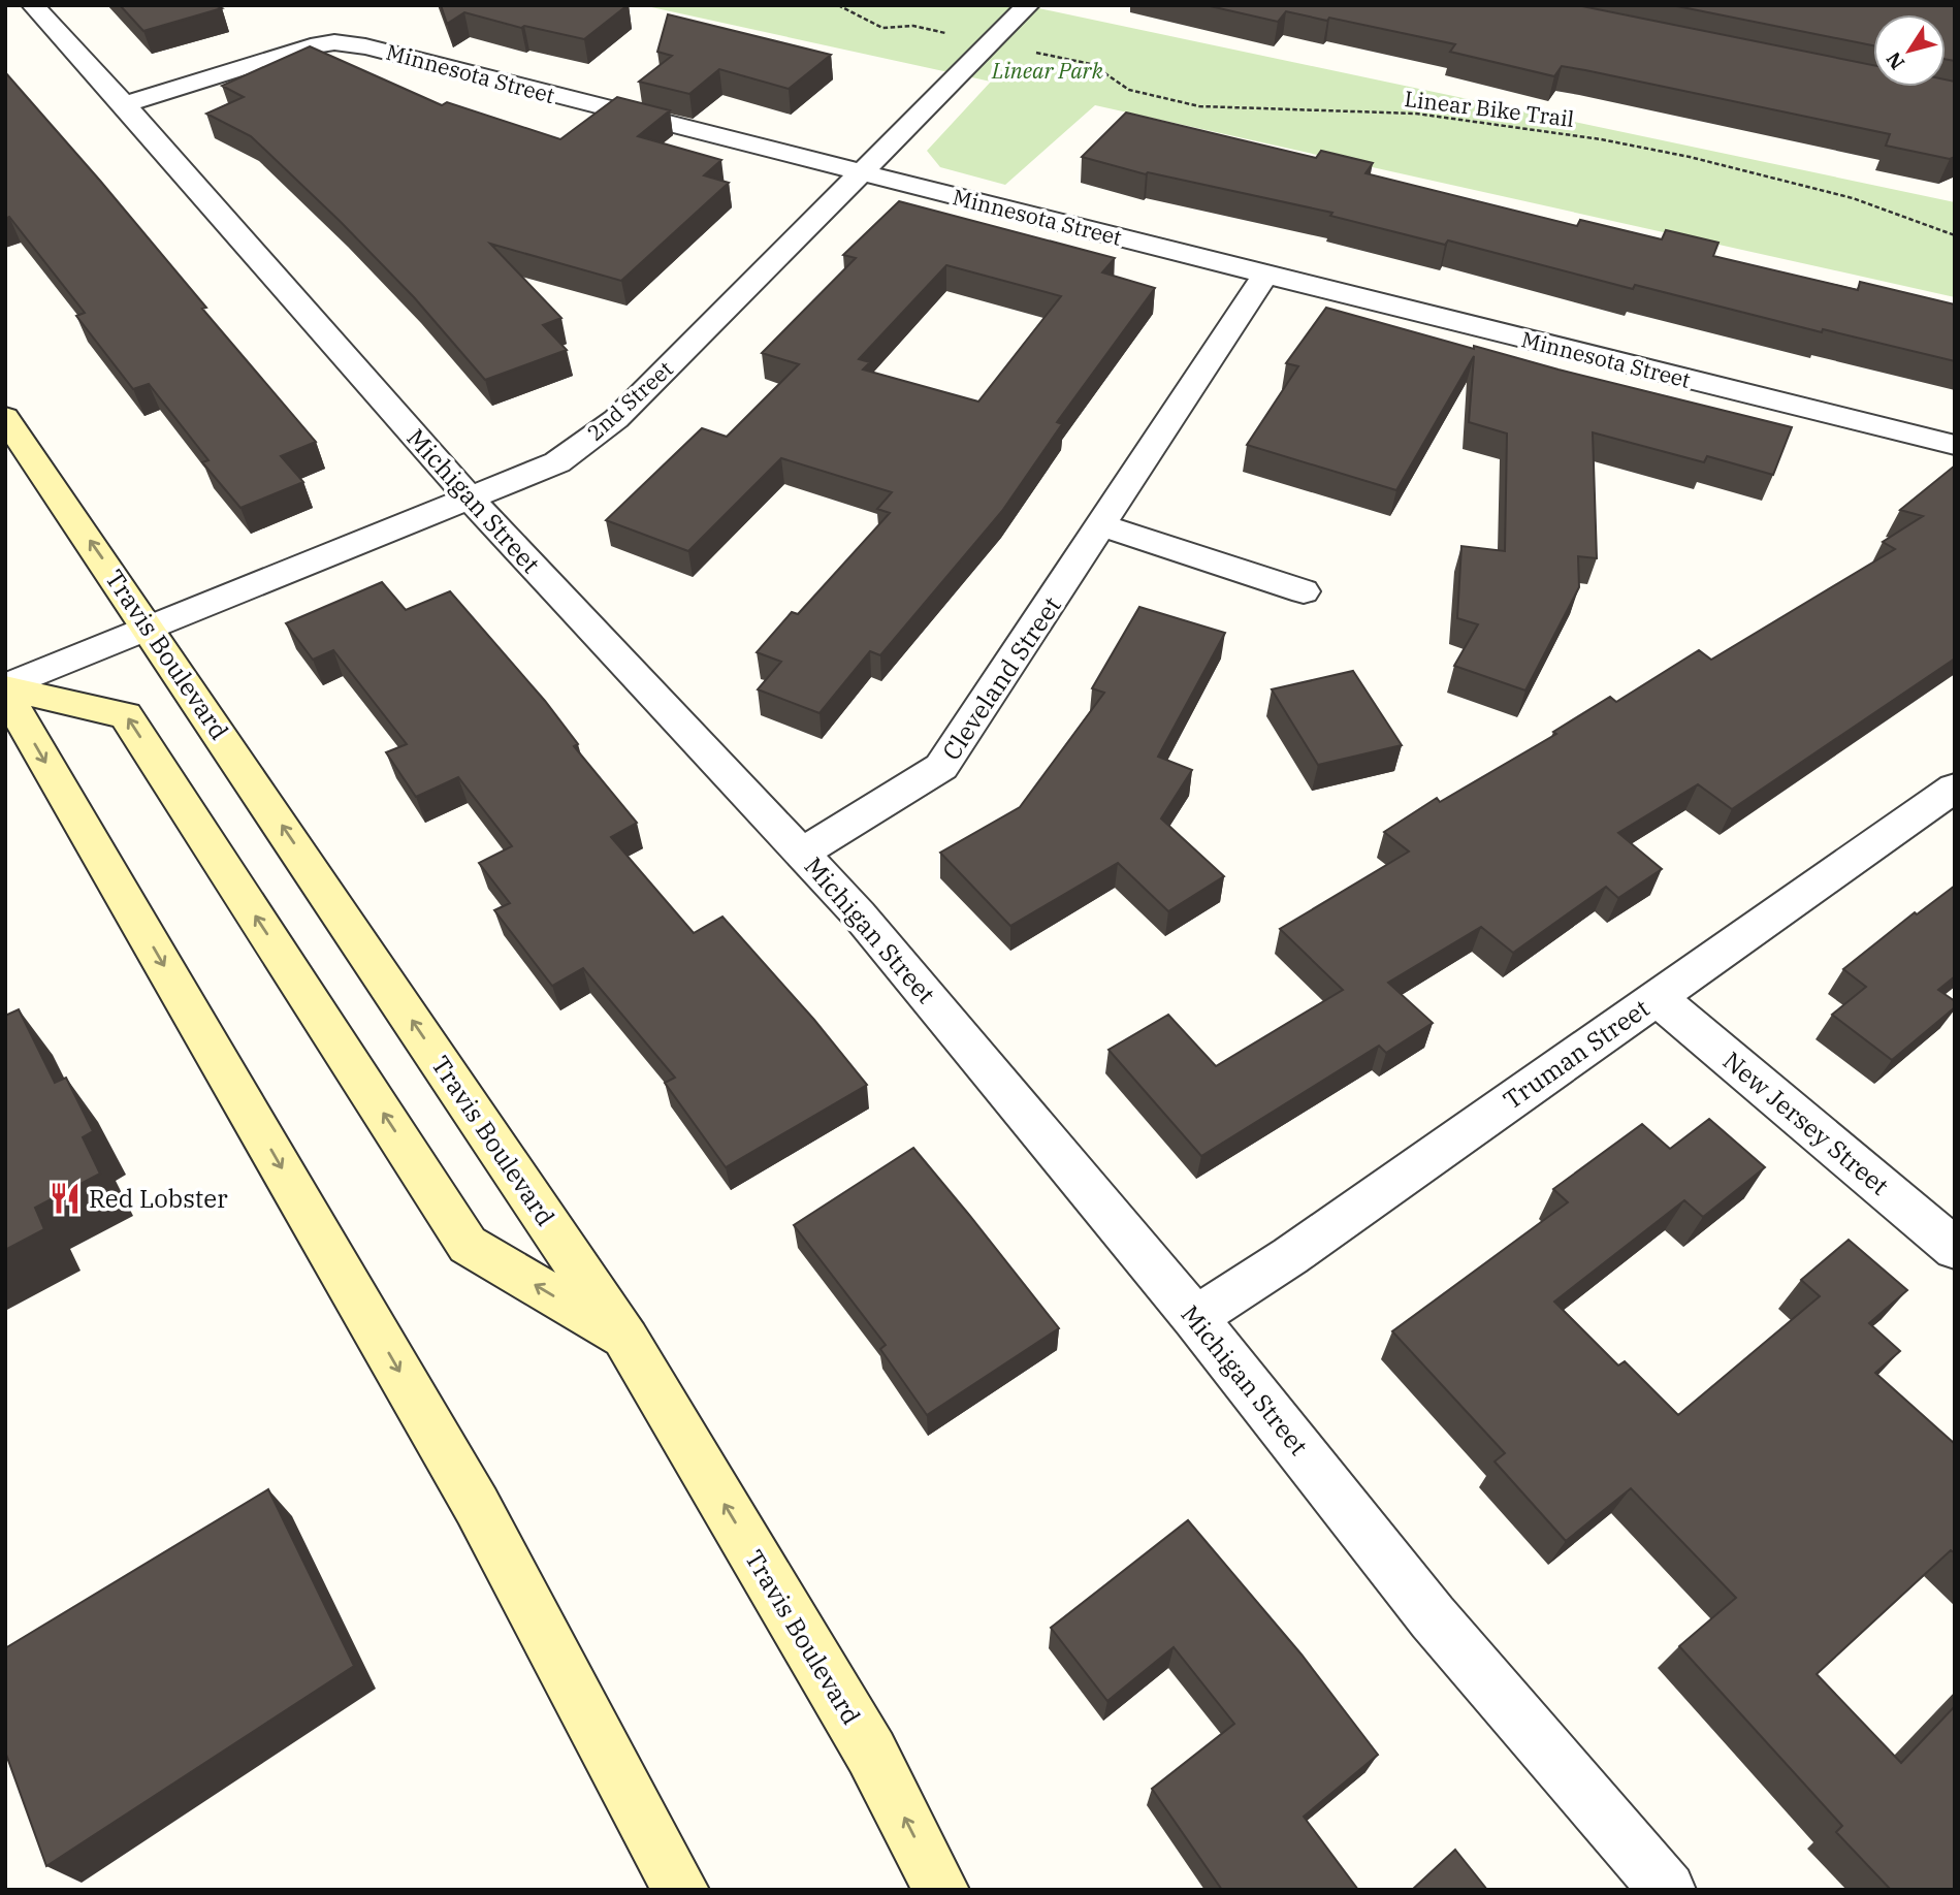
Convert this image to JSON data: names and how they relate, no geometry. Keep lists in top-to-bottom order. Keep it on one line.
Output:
{"streets":{"main road":["Travis Boulevard"],"street":["Minnesota Street","2nd Street","Michigan Street","Cleveland Street","Truman Street","New Jersey Street"],"path":["Linear Bike Trail"]},"crossings":[["Minnesota Street","2nd Street"],["Minnesota Street","Michigan Street"],["Minnesota Street","Cleveland Street"],["2nd Street","Michigan Street"],["2nd Street","Travis Boulevard"],["Michigan Street","Cleveland Street"],["Michigan Street","Truman Street"],["Truman Street","New Jersey Street"]],"parks":["Linear Park"],"places":{"restaurant":["Red Lobster"]},"north":"bottom left"}
